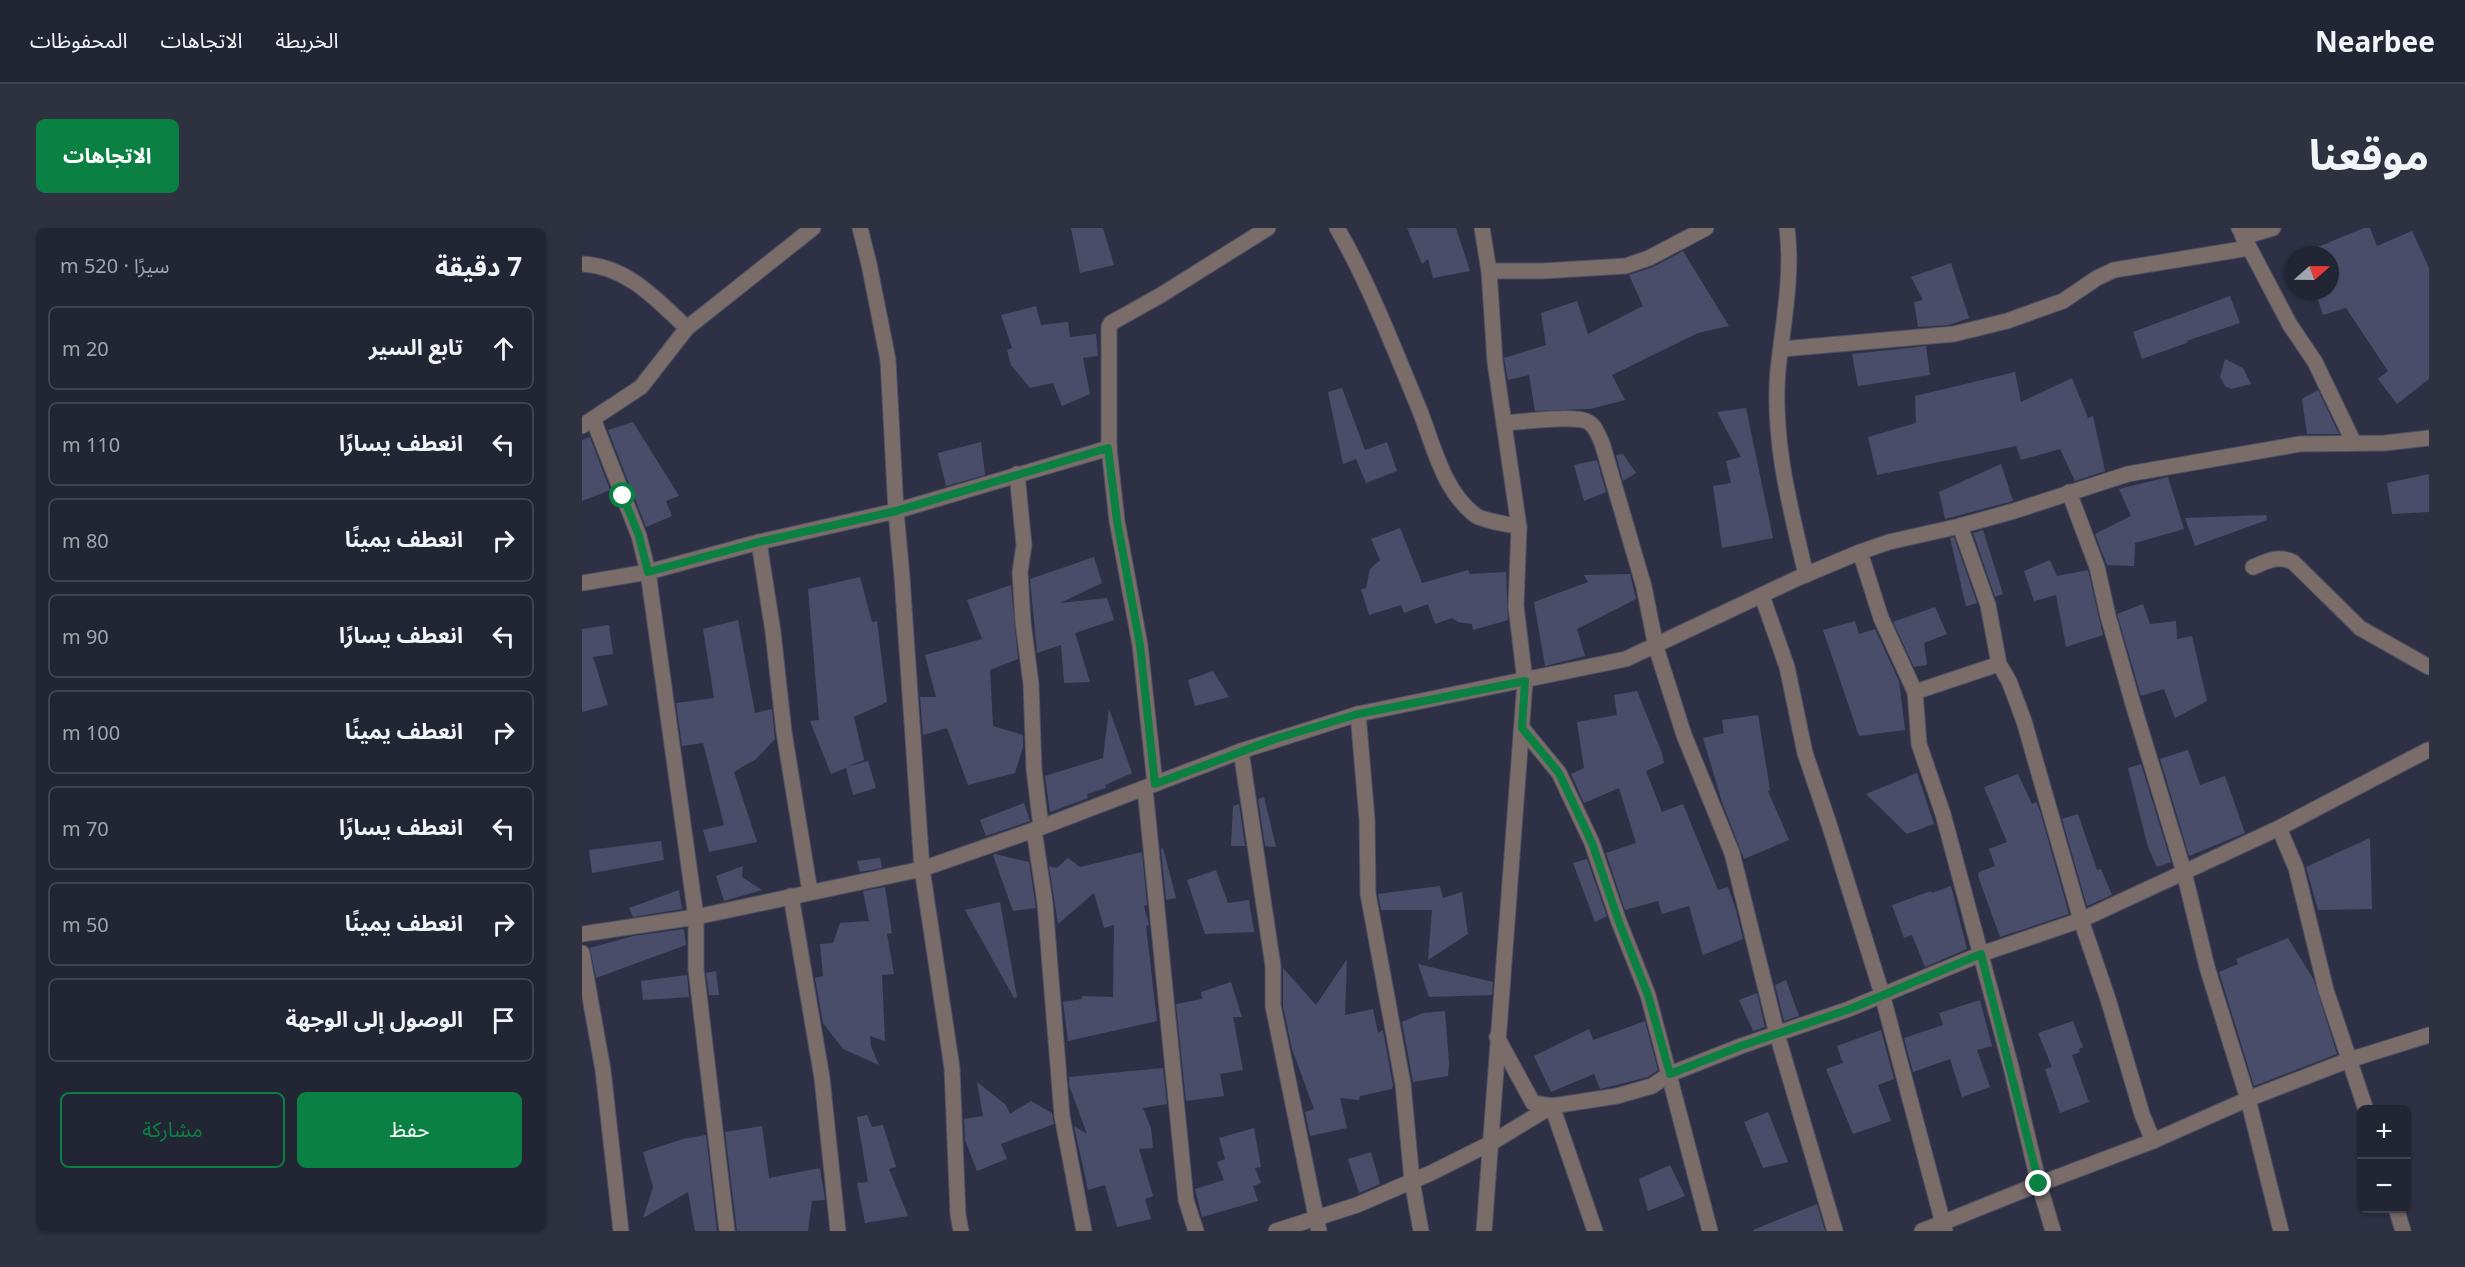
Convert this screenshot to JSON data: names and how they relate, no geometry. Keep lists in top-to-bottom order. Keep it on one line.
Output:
{"north":"right","page":{"header":"Nearbee","nav":["الخريطة","الاتجاهات","المحفوظات"],"title":"موقعنا","buttons":["الاتجاهات",["حفظ","مشاركة"]],"heading":["7 دقيقة","سيرًا · 520 m"],"list":[["تابع السير","20 m"],["انعطف يسارًا","110 m"],["انعطف يمينًا","80 m"],["انعطف يسارًا","90 m"],["انعطف يمينًا","100 m"],["انعطف يسارًا","70 m"],["انعطف يمينًا","50 m"],"الوصول إلى الوجهة"],"map_buttons":["+","−"]}}
